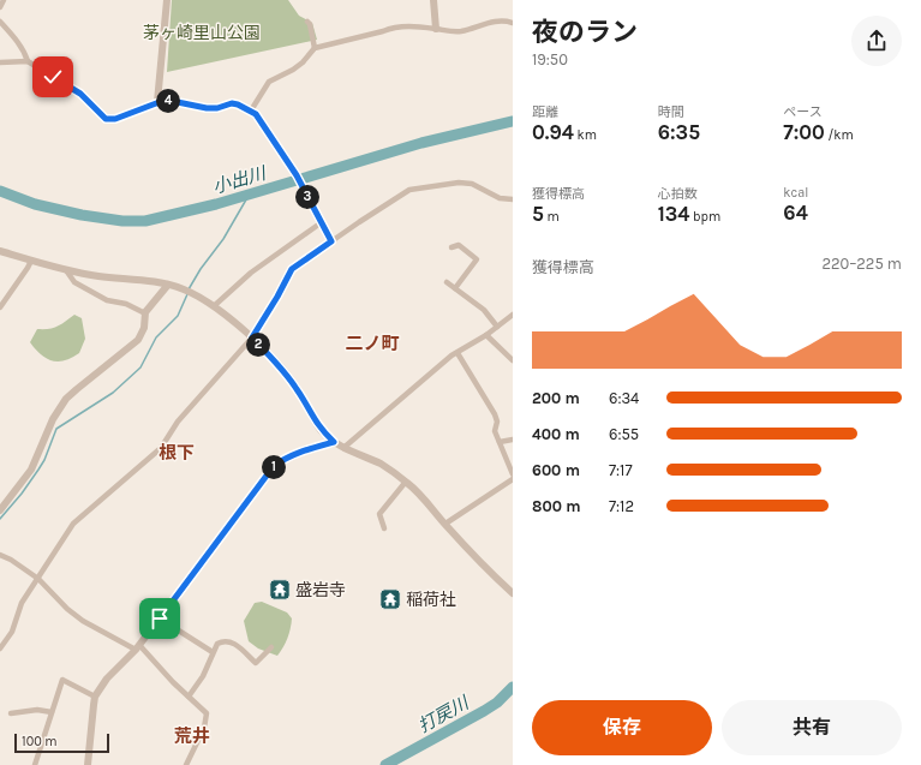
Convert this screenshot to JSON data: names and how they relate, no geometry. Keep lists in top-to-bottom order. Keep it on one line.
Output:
{"districts":["二ノ町","根下","荒井"],"water":["小出川","打戻川"],"parks":["茅ヶ崎里山公園"],"places":{"temple":["盛岩寺","稲荷社"]},"scale_bar":"100 m","page":{"heading":["夜のラン","19:50"],"stats":[["距離","0.94 km"],["時間","6:35"],["ペース","7:00 /km"],["獲得標高","5 m"],["心拍数","134 bpm"],["kcal","64"]],"pins":["4","3","2","1"],"chart":["獲得標高","220–225 m"],"list":[{"name":"200 m","note":"6:34"},{"name":"400 m","note":"6:55"},{"name":"600 m","note":"7:17"},{"name":"800 m","note":"7:12"}],"buttons":["保存","共有"],"scale":"100 m"}}
